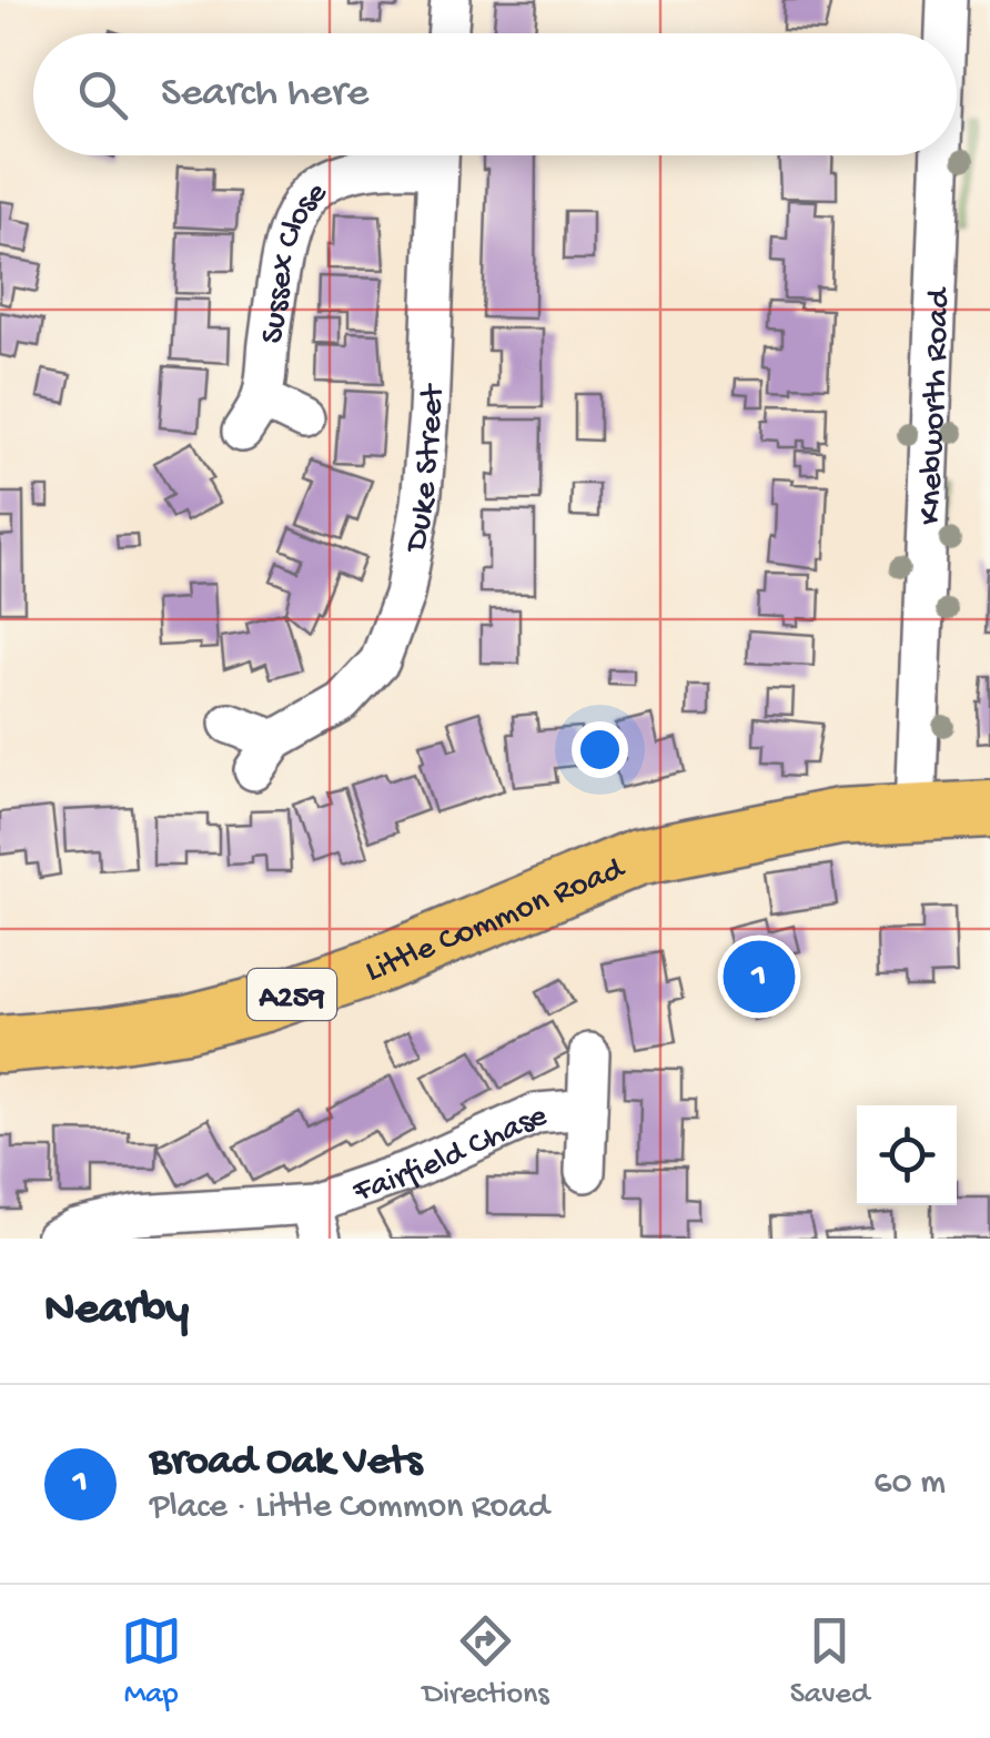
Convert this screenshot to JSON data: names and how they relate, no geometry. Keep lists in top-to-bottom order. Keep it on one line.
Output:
{"streets":{"highway":["Little Common Road","A259"],"street":["Sussex Close","Knebworth Road","Duke Street","Fairfield Chase"]},"crossings":[["Knebworth Road","Little Common Road"]],"page":{"search":"Search here","pins":"1","heading":"Nearby","list":[{"mark":"1","name":"Broad Oak Vets","note":"Place · Little Common Road","value":"60 m"}],"nav":["Map","Directions","Saved"]}}
